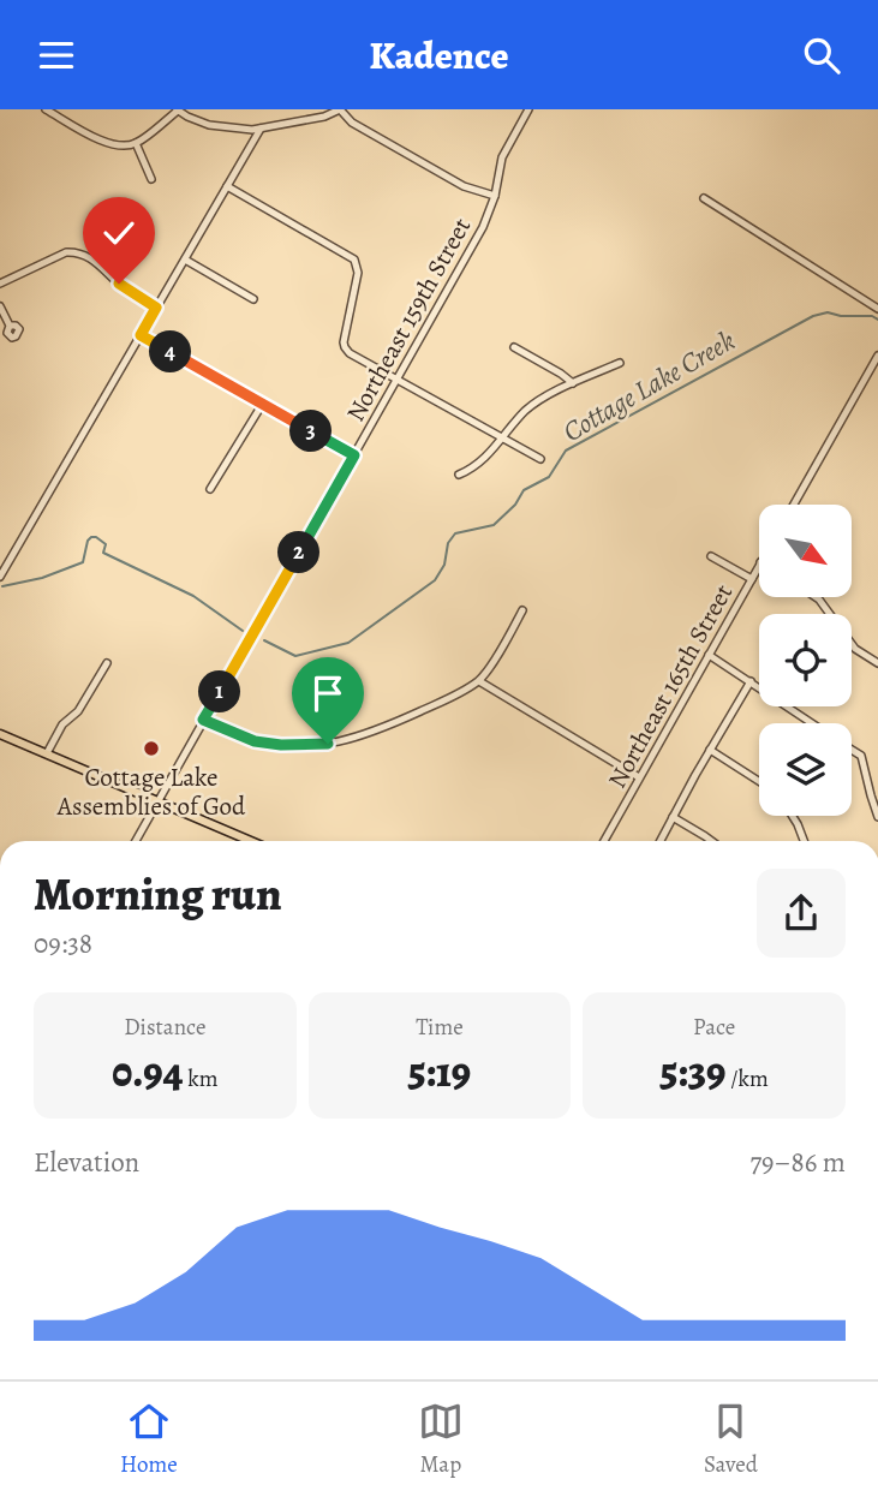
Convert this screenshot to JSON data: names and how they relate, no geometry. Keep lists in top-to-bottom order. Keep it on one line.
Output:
{"streets":{"street":["Northeast 159th Street","Northeast 165th Street"]},"water":["Cottage Lake Creek"],"places":["Cottage Lake Assemblies of God"],"north":"bottom right","page":{"header":"Kadence","pins":["4","3","2","1"],"heading":["Morning run","09:38"],"stats":[["Distance","0.94 km"],["Time","5:19"],["Pace","5:39 /km"]],"chart":["Elevation","79–86 m"],"tabs":["Home","Map","Saved"]}}
